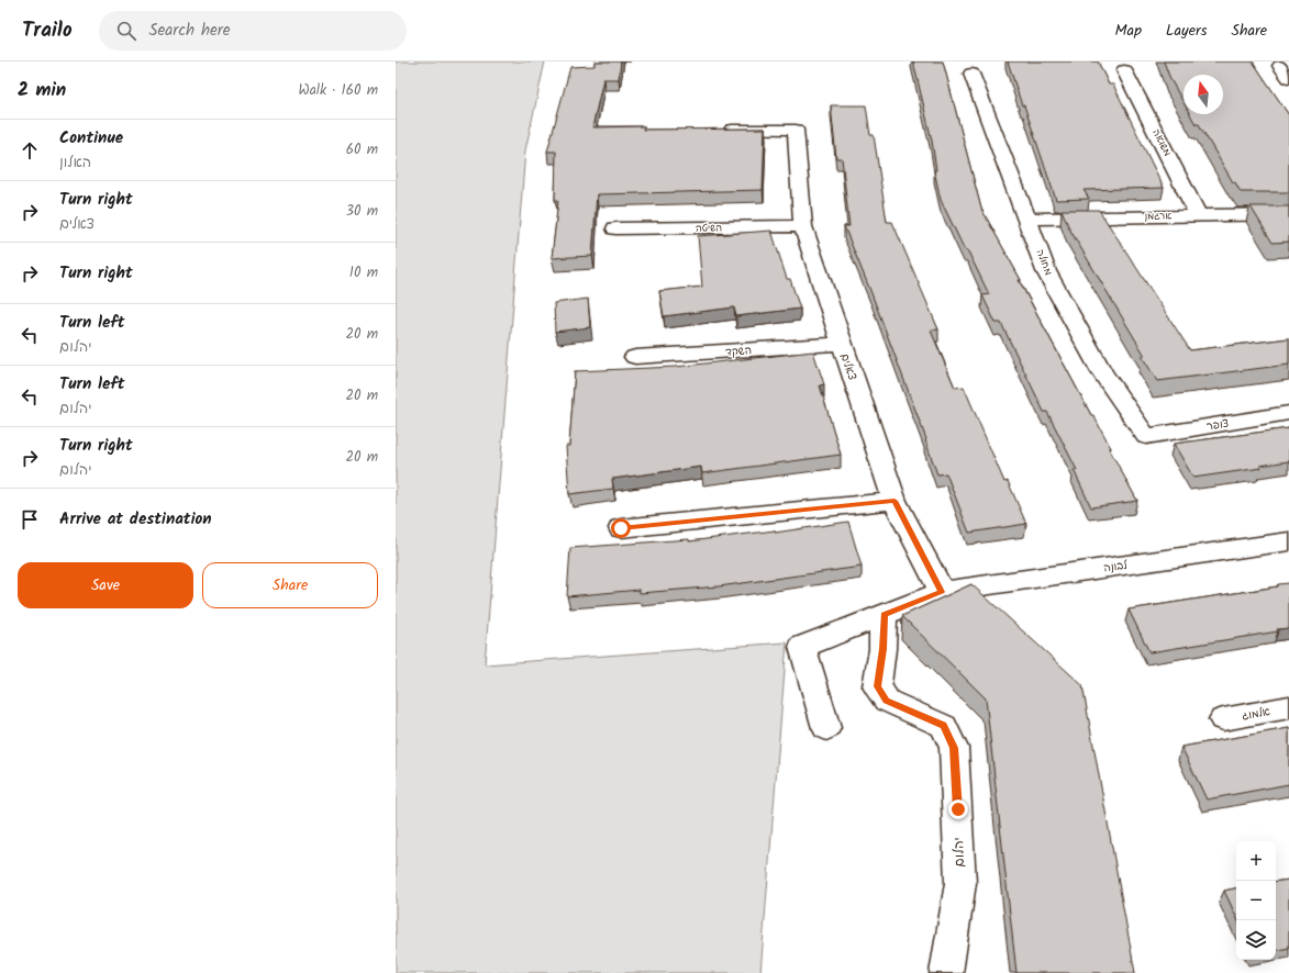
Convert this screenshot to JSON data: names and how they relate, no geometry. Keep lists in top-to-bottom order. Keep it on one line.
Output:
{"streets":{"street":["משואה","ארגמן","השיטה","מחולה","השקד","צאלים","צופר","לבונה","אלמוג","יהלום"]},"crossings":[["משואה","ארגמן"],["ארגמן","מחולה"],["השיטה","צאלים"],["מחולה","צופר"],["השקד","צאלים"],["צאלים","לבונה"],["לבונה","יהלום"]],"north":"top","page":{"header":"Trailo","search":"Search here","nav":["Map","Layers","Share"],"heading":["2 min","Walk · 160 m"],"list":[["Continue","האלון","60 m"],["Turn right","צאלים","30 m"],["Turn right","10 m"],["Turn left","יהלום","20 m"],["Turn left","יהלום","20 m"],["Turn right","יהלום","20 m"],"Arrive at destination"],"buttons":["Save","Share"],"map_buttons":["+","−"]}}
